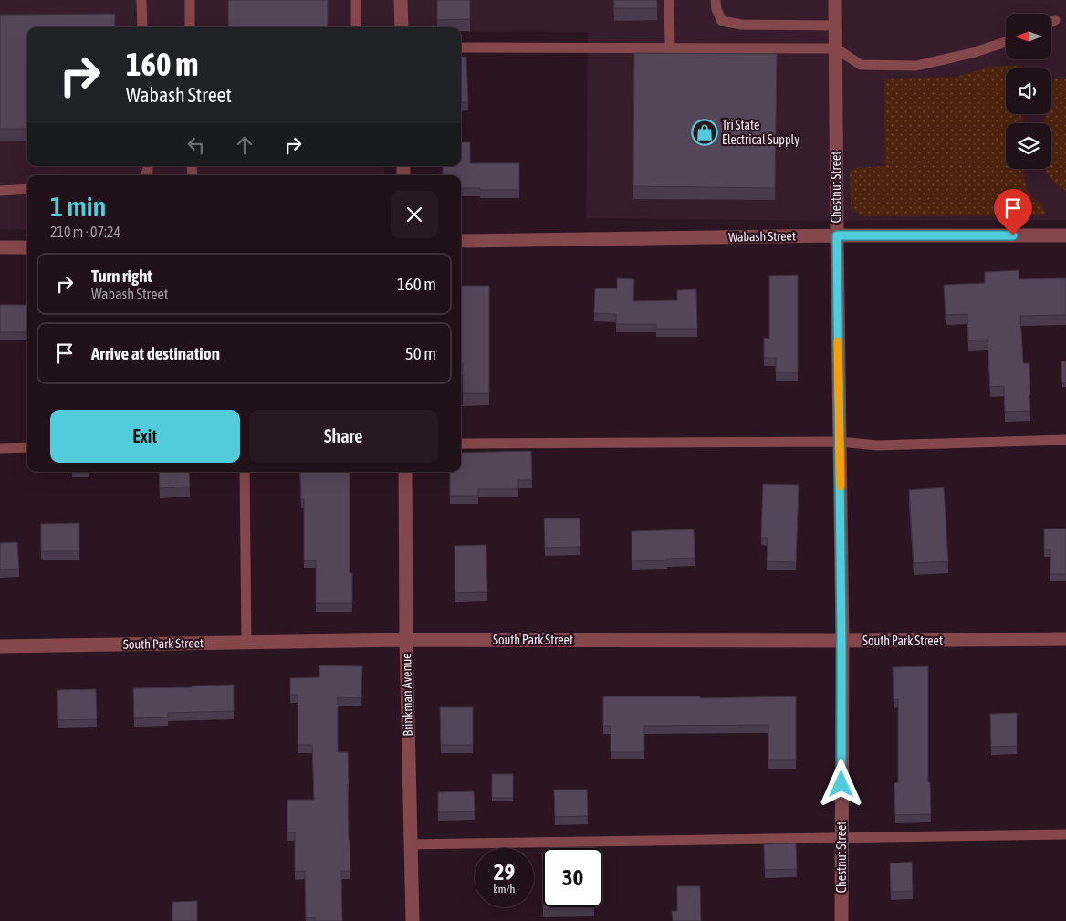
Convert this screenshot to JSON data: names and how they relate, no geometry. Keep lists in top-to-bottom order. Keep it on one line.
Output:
{"streets":{"street":["Chestnut Street","Wabash Street","South Park Street","Brinkman Avenue"]},"crossings":[["Chestnut Street","Wabash Street"],["Chestnut Street","South Park Street"],["South Park Street","Brinkman Avenue"]],"places":{"shop":["Tri State Electrical Supply"]},"north":"left","page":{"turn":["160 m","Wabash Street"],"heading":["1 min","210 m · 07:24"],"list":[{"name":"Turn right","note":"Wabash Street","value":"160 m"},{"name":"Arrive at destination","value":"50 m"}],"buttons":["Exit","Share"],"speed":"29 km/h","limit":"30"}}
